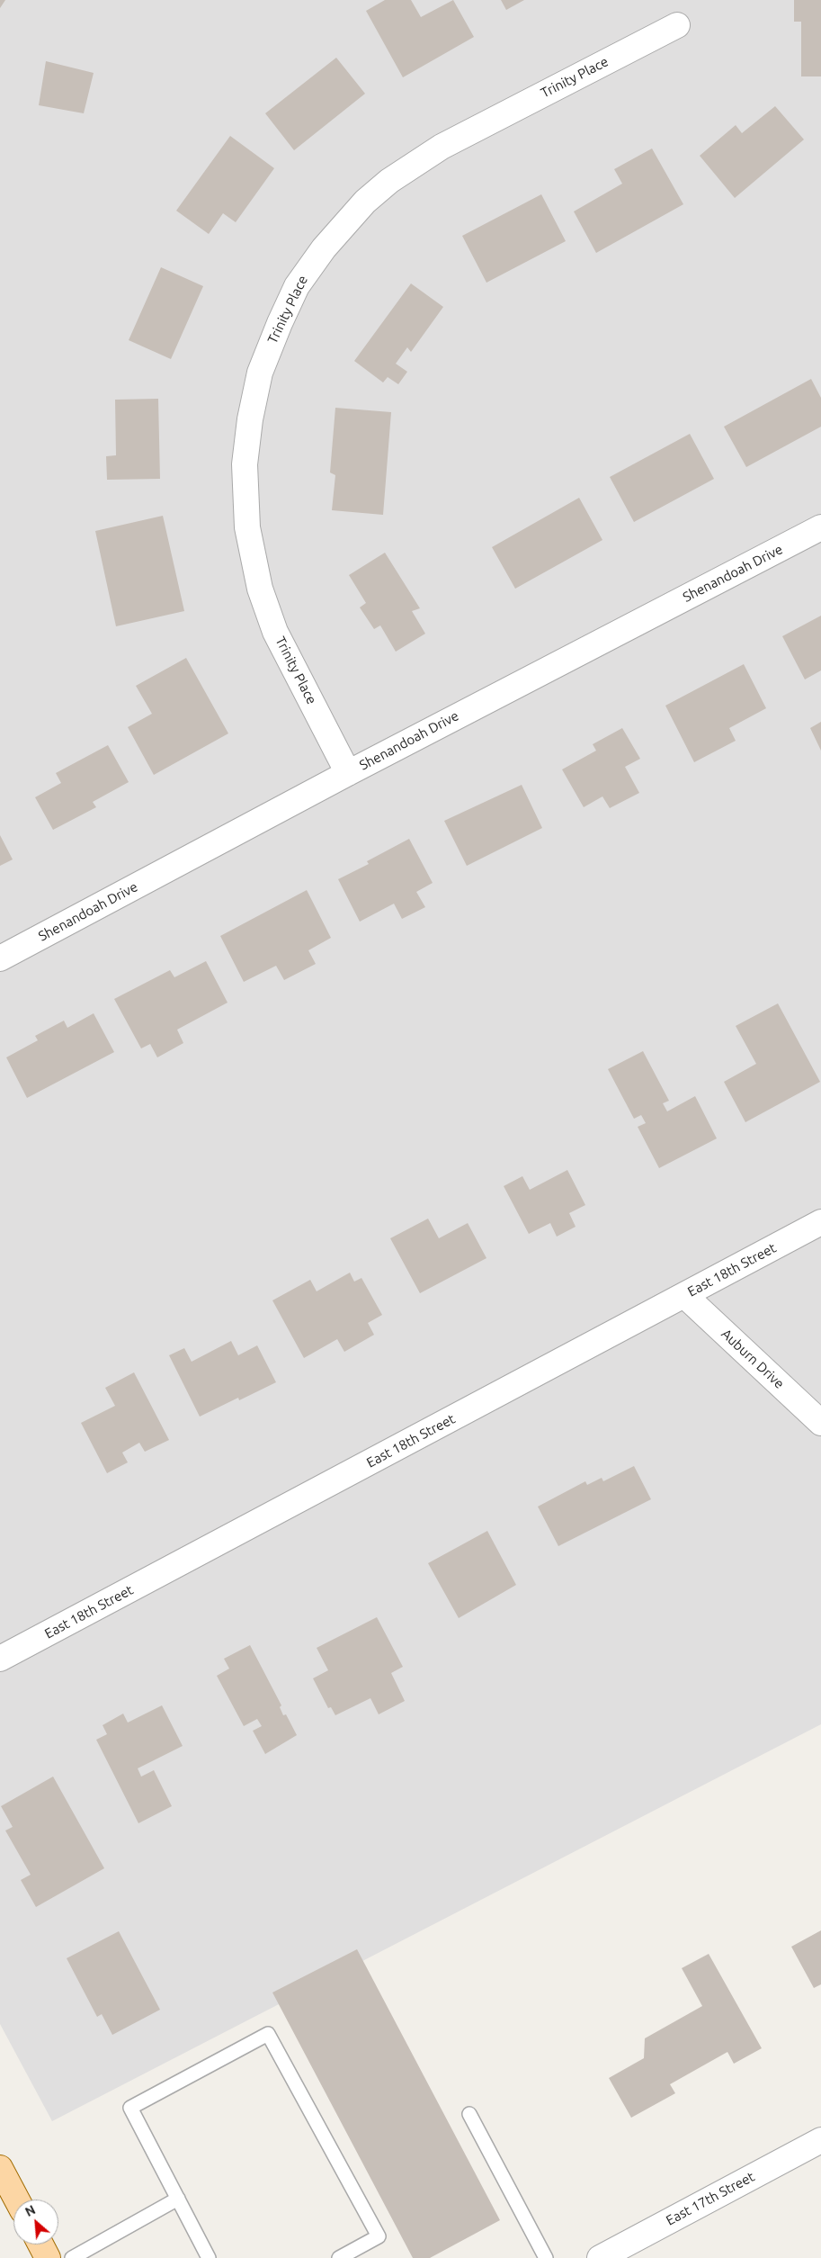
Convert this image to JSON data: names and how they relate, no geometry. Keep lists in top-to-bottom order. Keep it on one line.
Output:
{"streets":{"street":["Trinity Place","Shenandoah Drive","East 18th Street","Auburn Drive","East 17th Street"]},"crossings":[["Trinity Place","Shenandoah Drive"],["East 18th Street","Auburn Drive"]],"north":"top left"}
